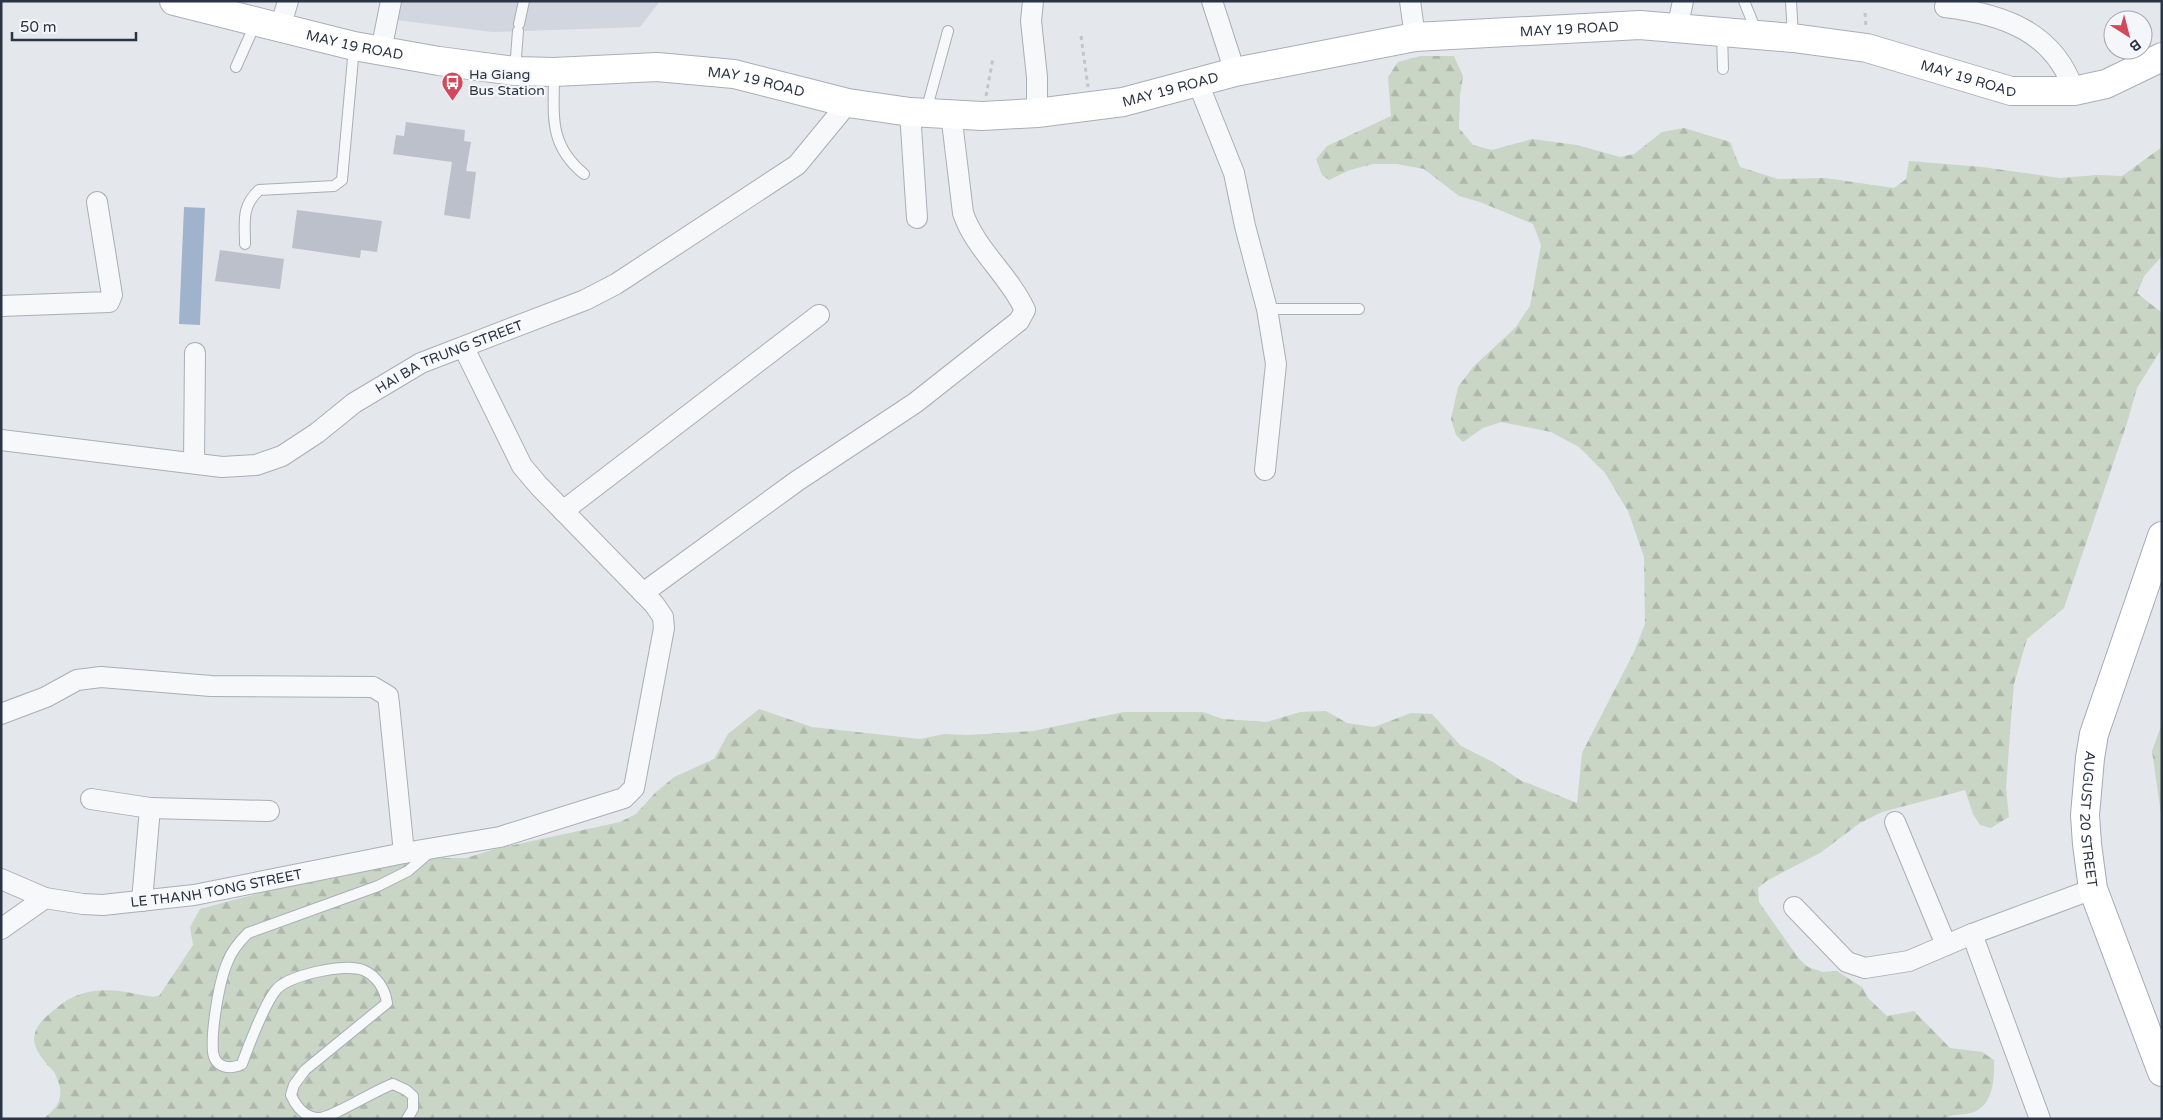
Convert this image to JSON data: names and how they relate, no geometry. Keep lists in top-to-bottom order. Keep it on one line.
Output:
{"streets":{"street":["MAY 19 ROAD","HAI BA TRUNG STREET","AUGUST 20 STREET","LE THANH TONG STREET"]},"crossings":[["MAY 19 ROAD","HAI BA TRUNG STREET"],["HAI BA TRUNG STREET","LE THANH TONG STREET"]],"places":{"bus stop":["Ha Giang Bus Station"]},"scale_bar":"50 m","north":"bottom right"}
